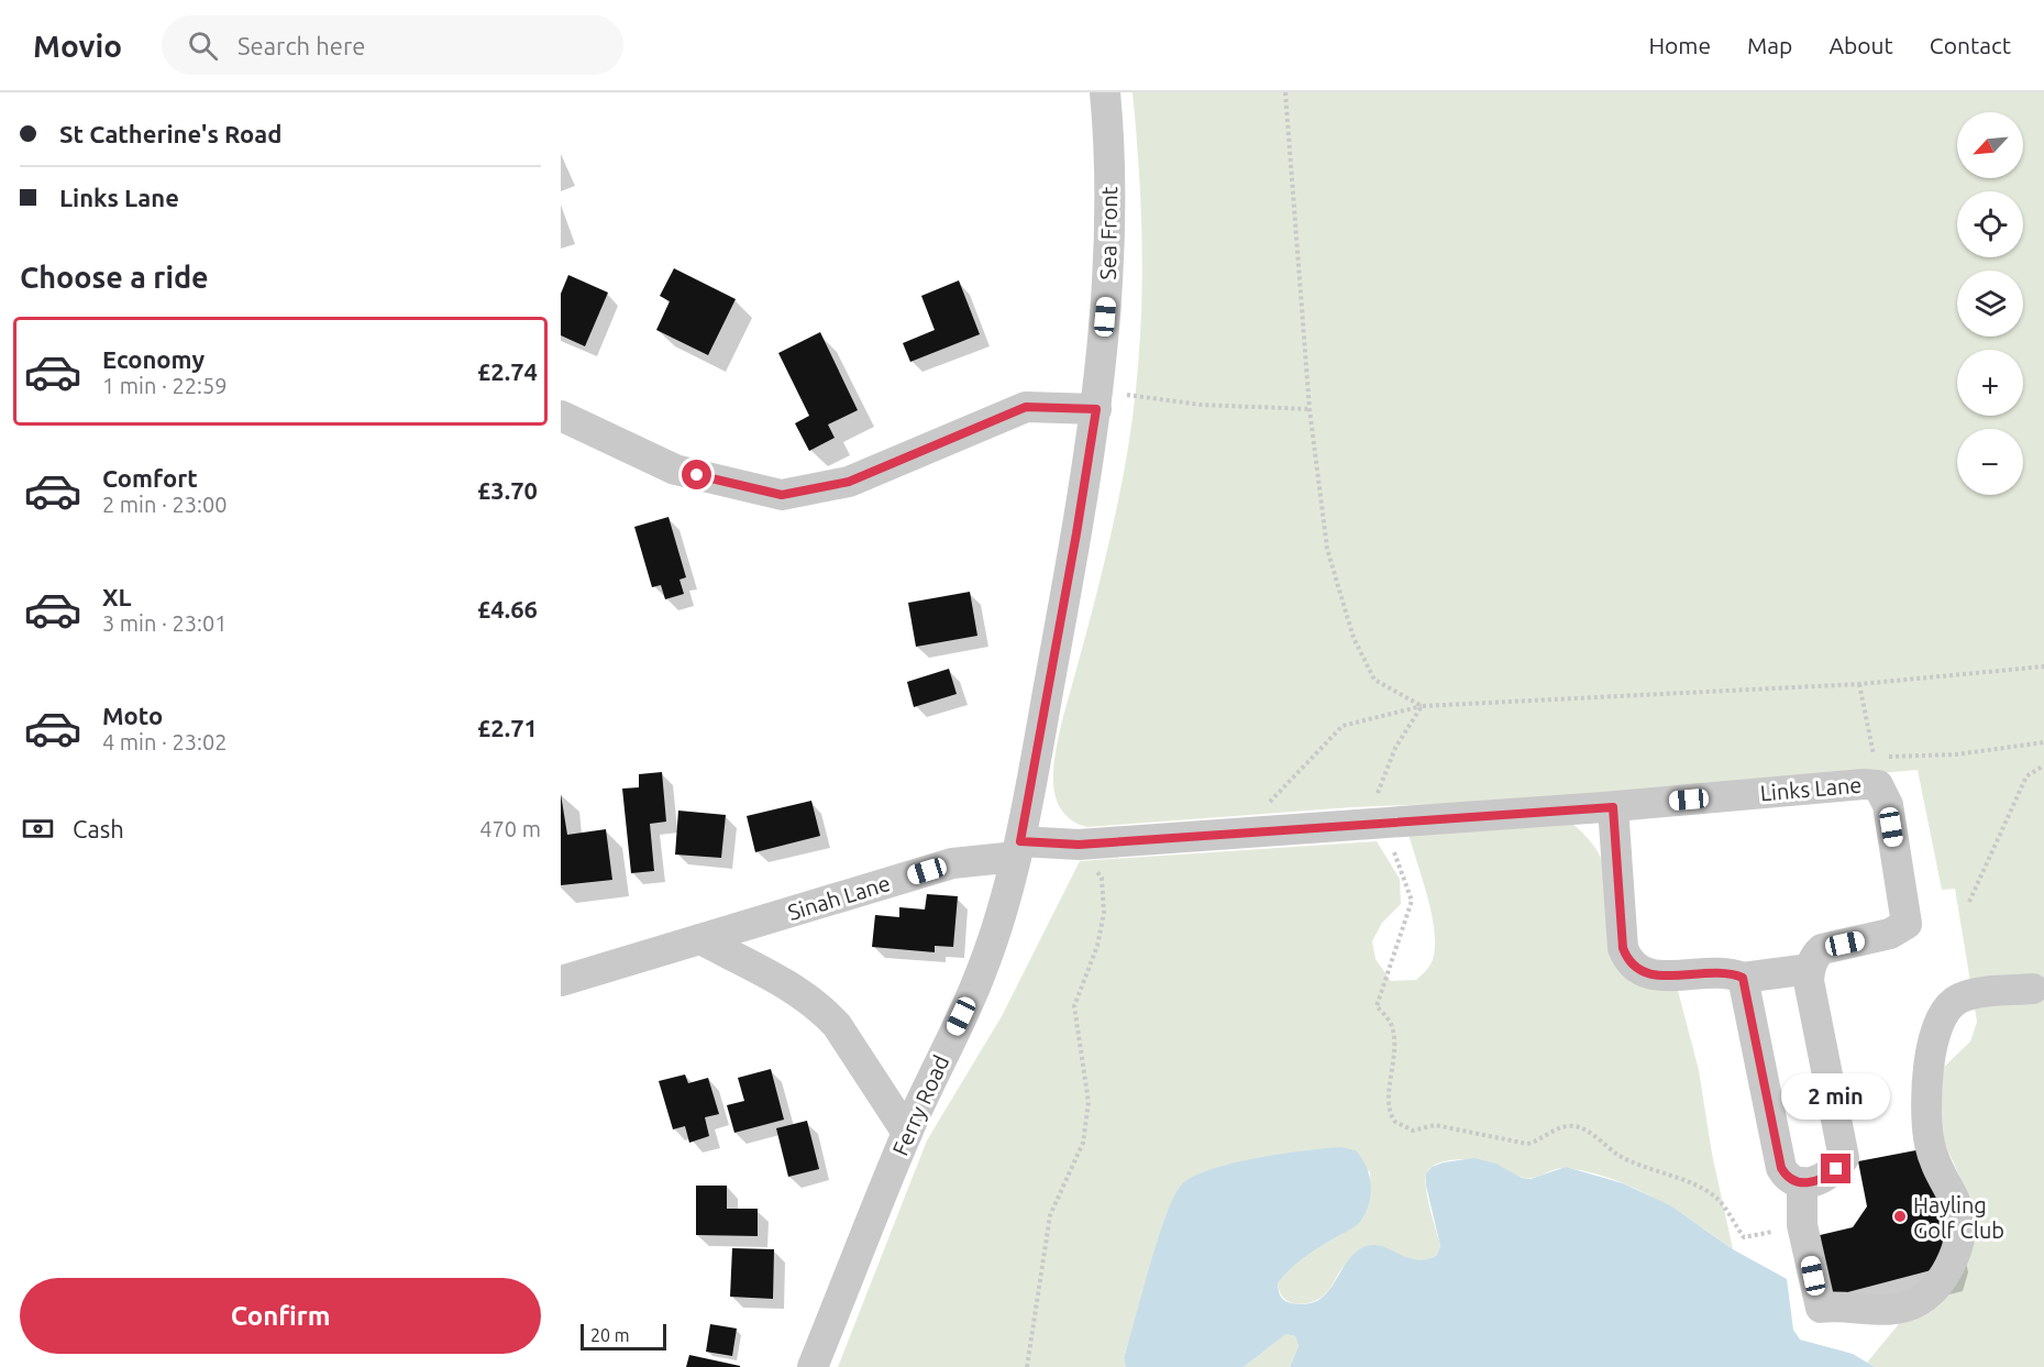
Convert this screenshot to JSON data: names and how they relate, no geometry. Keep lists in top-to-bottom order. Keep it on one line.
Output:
{"streets":{"street":["Sea Front","Links Lane","Sinah Lane","Ferry Road"]},"crossings":[["Sea Front","Links Lane"],["Sea Front","Sinah Lane"],["Sea Front","Ferry Road"],["Links Lane","Sinah Lane"],["Links Lane","Ferry Road"],["Sinah Lane","Ferry Road"]],"places":["Hayling Golf Club"],"scale_bar":"20 m","north":"bottom left","page":{"header":"Movio","search":"Search here","nav":["Home","Map","About","Contact"],"banner":["St Catherine's Road","Links Lane"],"map_buttons":["+","−"],"heading":"Choose a ride","list":[{"name":"Economy","note":"1 min · 22:59","value":"£2.74"},{"name":"Comfort","note":"2 min · 23:00","value":"£3.70"},{"name":"XL","note":"3 min · 23:01","value":"£4.66"},{"name":"Moto","note":"4 min · 23:02","value":"£2.71"}],"pay":["Cash","470 m"],"bubble":"2 min","buttons":"Confirm","scale":"20 m"}}
